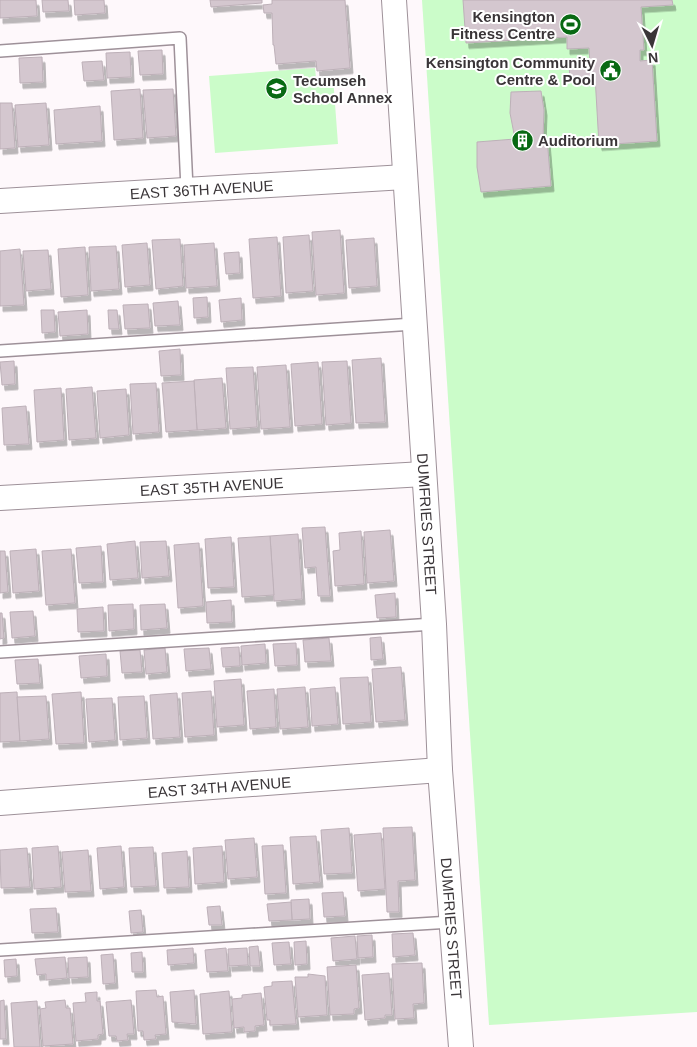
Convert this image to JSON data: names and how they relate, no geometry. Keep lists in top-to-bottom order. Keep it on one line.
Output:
{"streets":{"street":["EAST 36TH AVENUE","EAST 35TH AVENUE","DUMFRIES STREET","EAST 34TH AVENUE"]},"crossings":[["EAST 36TH AVENUE","DUMFRIES STREET"],["EAST 35TH AVENUE","DUMFRIES STREET"],["DUMFRIES STREET","EAST 34TH AVENUE"]],"places":{"sports":["Kensington Fitness Centre"],"public building":["Kensington Community Centre & Pool"],"school or university":["Tecumseh School Annex"],"building":["Auditorium"]},"north":"bottom"}
